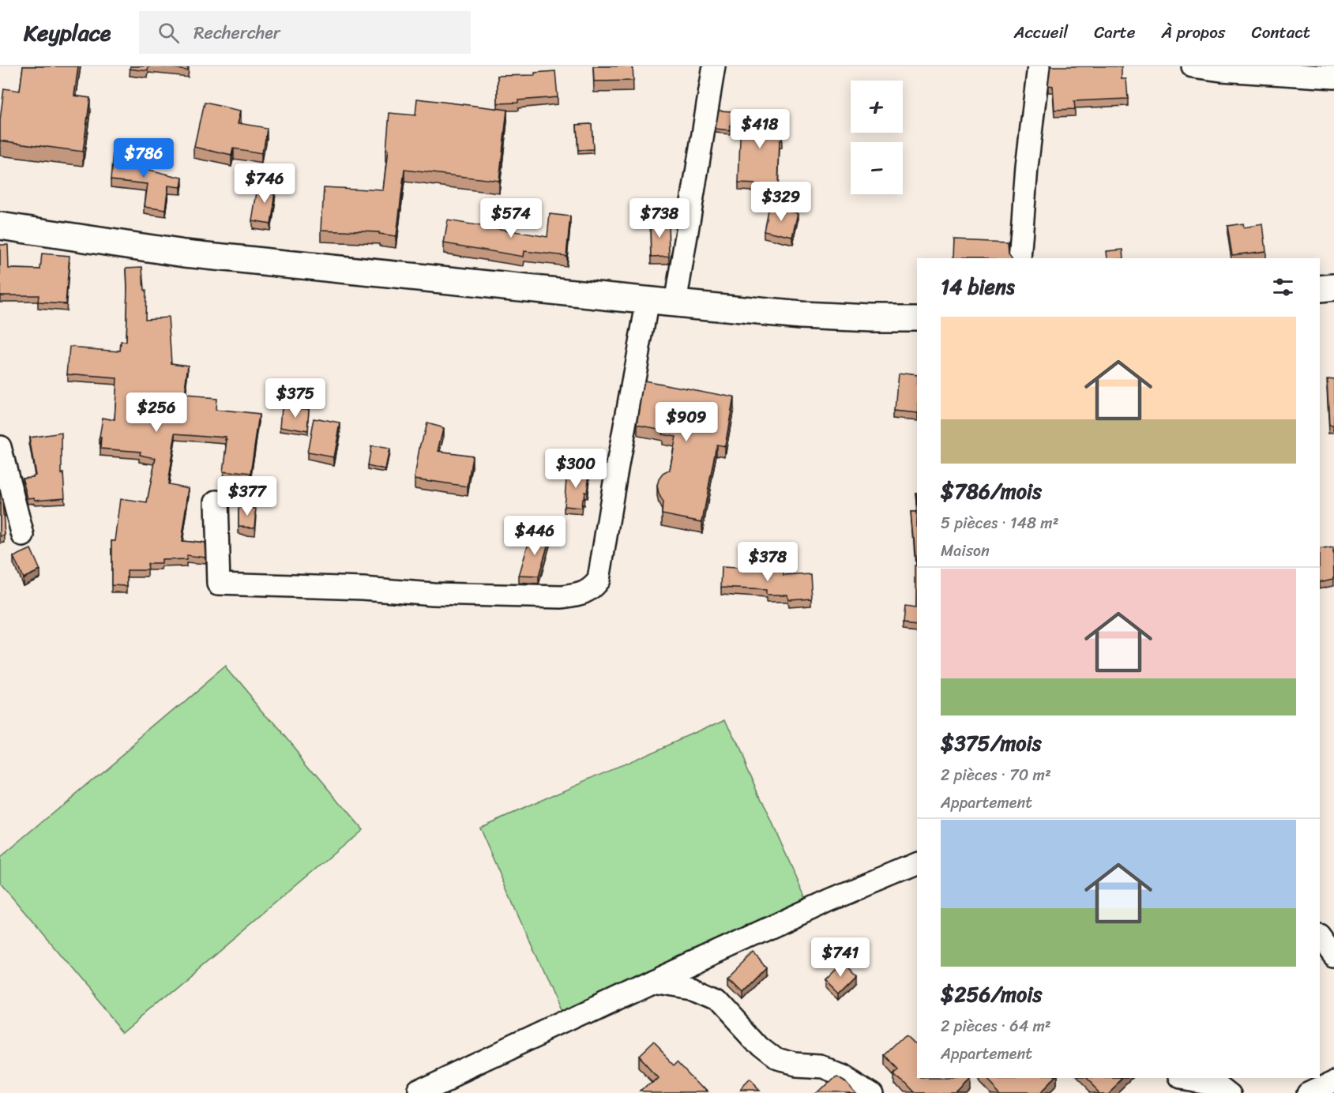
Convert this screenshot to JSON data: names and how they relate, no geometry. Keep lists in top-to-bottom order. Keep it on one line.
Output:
{"page":{"header":"Keyplace","search":"Rechercher","nav":["Accueil","Carte","À propos","Contact"],"map_buttons":["+","−"],"price":["$418","$786","$746","$329","$574","$738","$375","$256","$909","$300","$377","$446","$378","$741"],"heading":"14 biens","list":[{"name":"$786/mois","note":"5 pièces · 148 m² · Maison"},{"name":"$375/mois","note":"2 pièces · 70 m² · Appartement"},{"name":"$256/mois","note":"2 pièces · 64 m² · Appartement"}]}}
